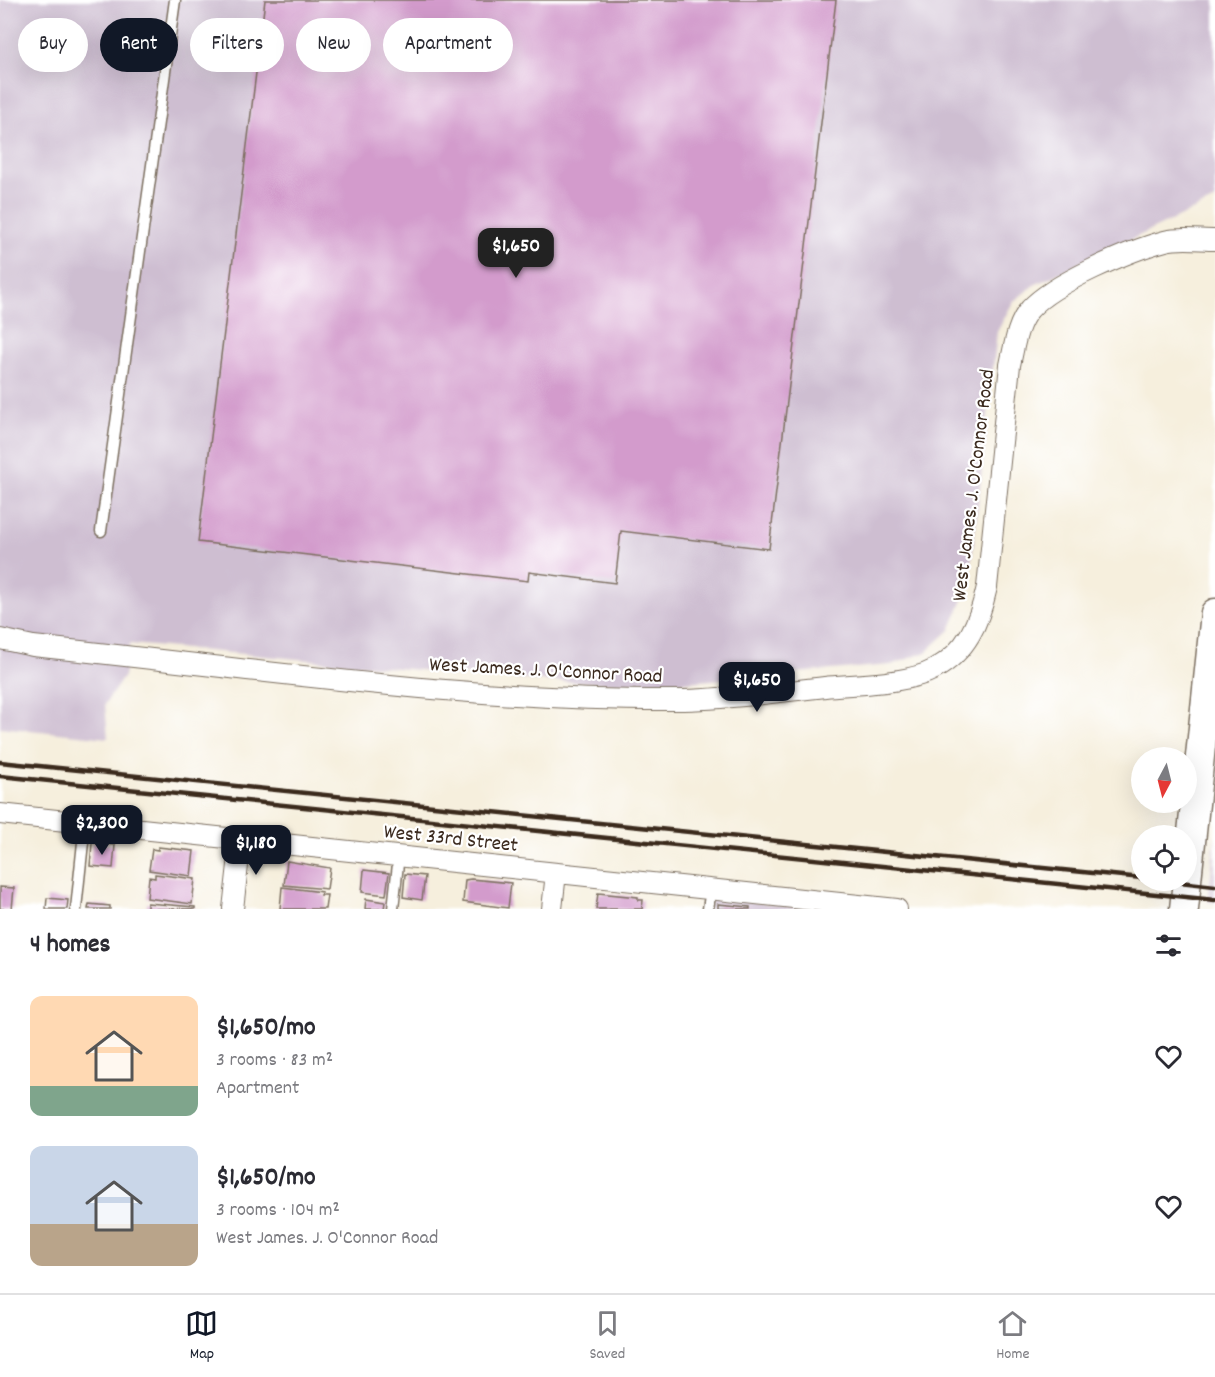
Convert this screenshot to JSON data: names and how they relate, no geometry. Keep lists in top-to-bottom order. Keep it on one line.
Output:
{"streets":{"street":["West James. J. O'Connor Road","West 33rd Street"]},"north":"bottom","page":{"chip":["Buy","Rent","Filters","New","Apartment"],"price":["$1,650","$1,650","$2,300","$1,180"],"heading":"4 homes","list":[{"name":"$1,650/mo","note":"3 rooms · 83 m² · Apartment"},{"name":"$1,650/mo","note":"3 rooms · 104 m² · West James. J. O'Connor Road"}],"tabs":["Map","Saved","Home"]}}
